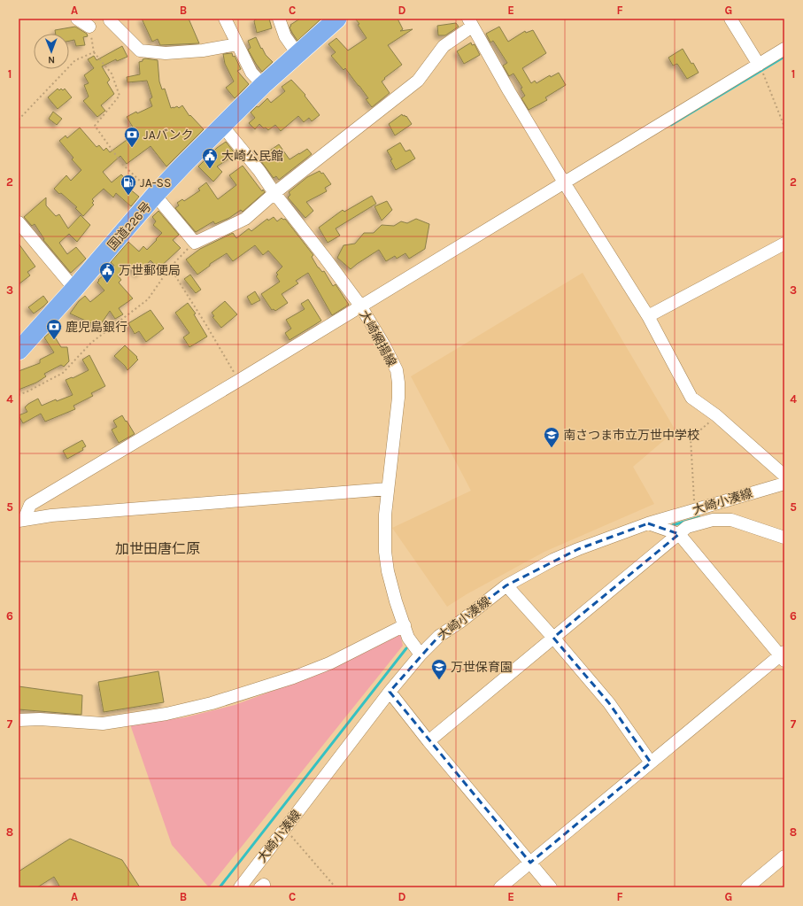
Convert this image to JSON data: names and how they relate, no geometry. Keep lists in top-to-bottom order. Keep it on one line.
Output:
{"streets":{"highway":["国道226号"],"street":["大崎網揚線","大崎小湊線"]},"crossings":[["国道226号","大崎網揚線"],["大崎網揚線","大崎小湊線"]],"districts":["加世田唐仁原"],"places":{"bank":["JAバンク","鹿児島銀行"],"public building":["大崎公民館","万世郵便局"],"fuel station":["JA-SS"],"school or university":["南さつま市立万世中学校","万世保育園"]},"north":"bottom","grid":{"columns":["A","B","C","D","E","F","G"],"rows":["1","2","3","4","5","6","7","8"]}}
